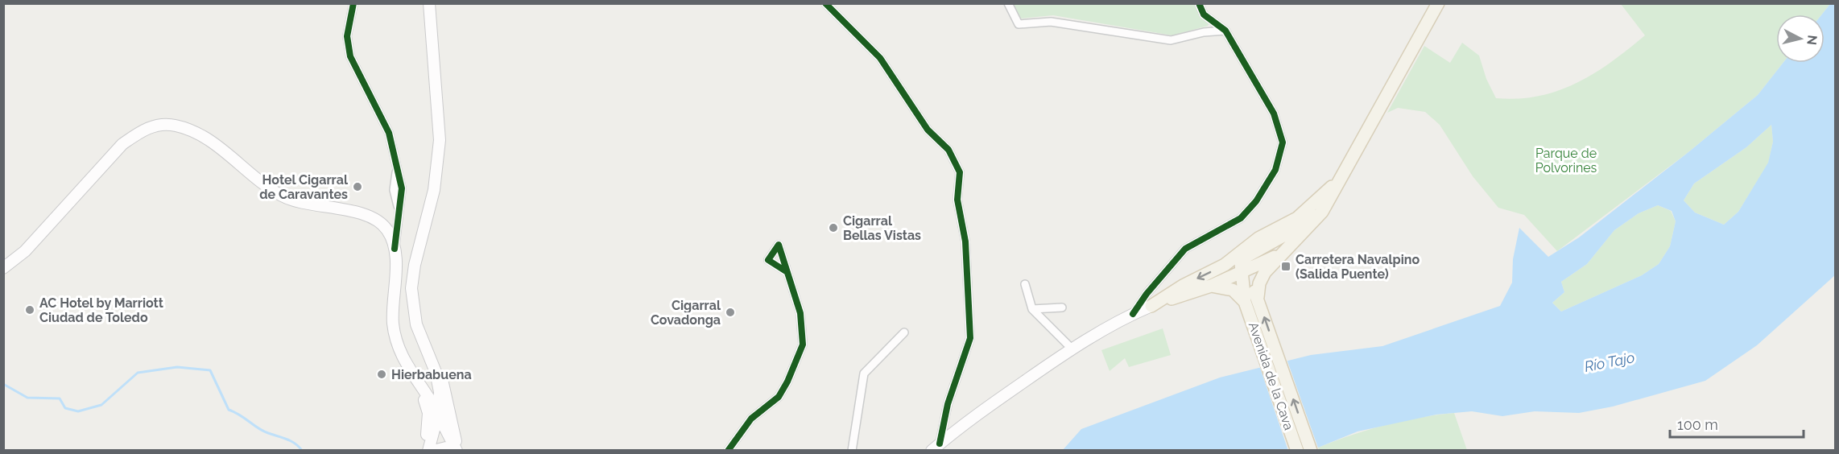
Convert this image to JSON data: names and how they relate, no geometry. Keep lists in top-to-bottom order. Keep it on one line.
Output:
{"streets":{"main road":["Avenida de la Cava"]},"water":["Río Tajo"],"parks":["Parque de Polvorines"],"places":{"other":["Hotel Cigarral de Caravantes","Cigarral Bellas Vistas","AC Hotel by Marriott Ciudad de Toledo","Cigarral Covadonga","Hierbabuena"],"transit":["Carretera Navalpino (Salida Puente)"]},"scale_bar":"100 m","north":"right"}
